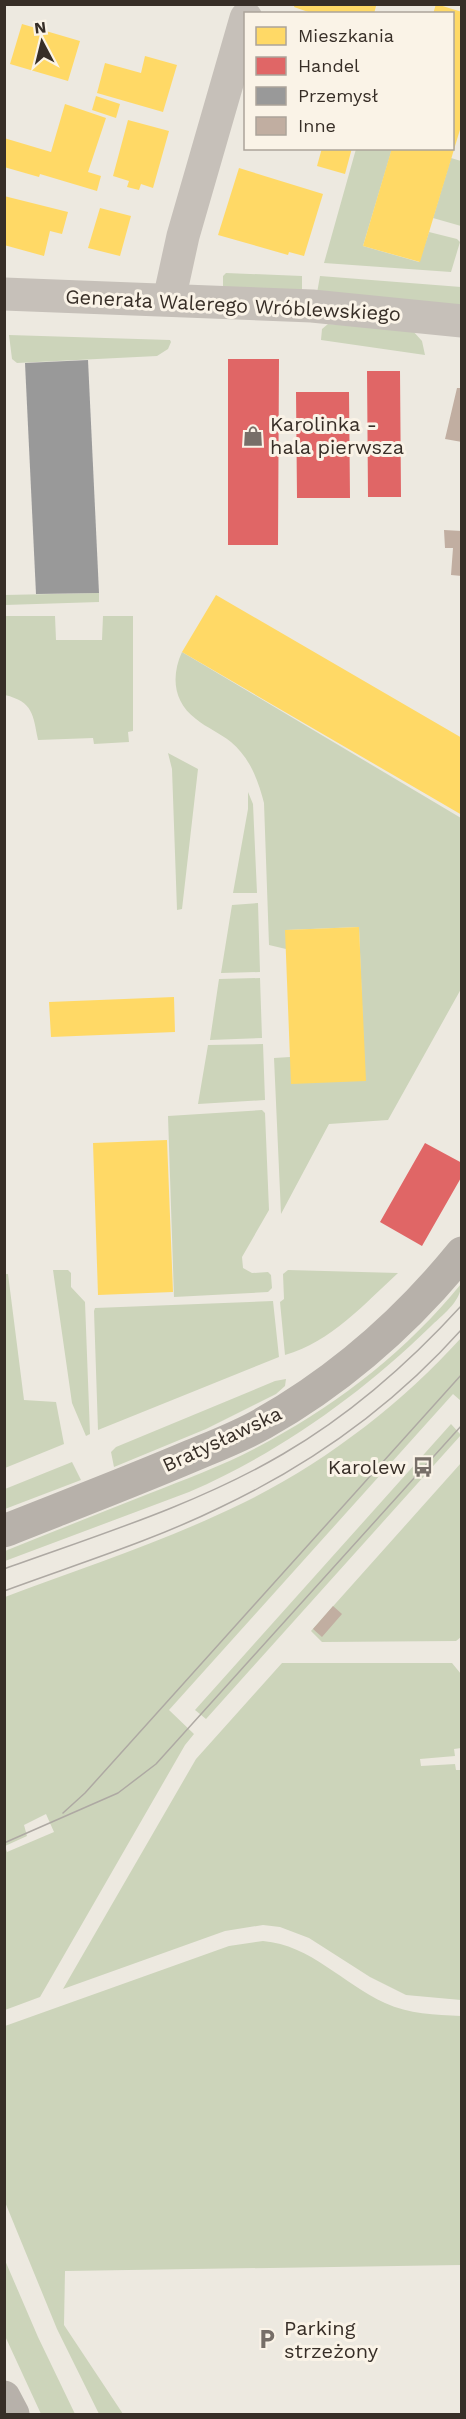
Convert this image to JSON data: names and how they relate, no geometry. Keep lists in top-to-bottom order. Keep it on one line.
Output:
{"streets":{"street":["Generała Walerego Wróblewskiego","Bratysławska"]},"places":{"shop":["Karolinka - hala pierwsza"],"bus stop":["Karolew"],"parking":["Parking strzeżony"]},"legend":["Mieszkania","Handel","Przemysł","Inne"],"north":"top"}
